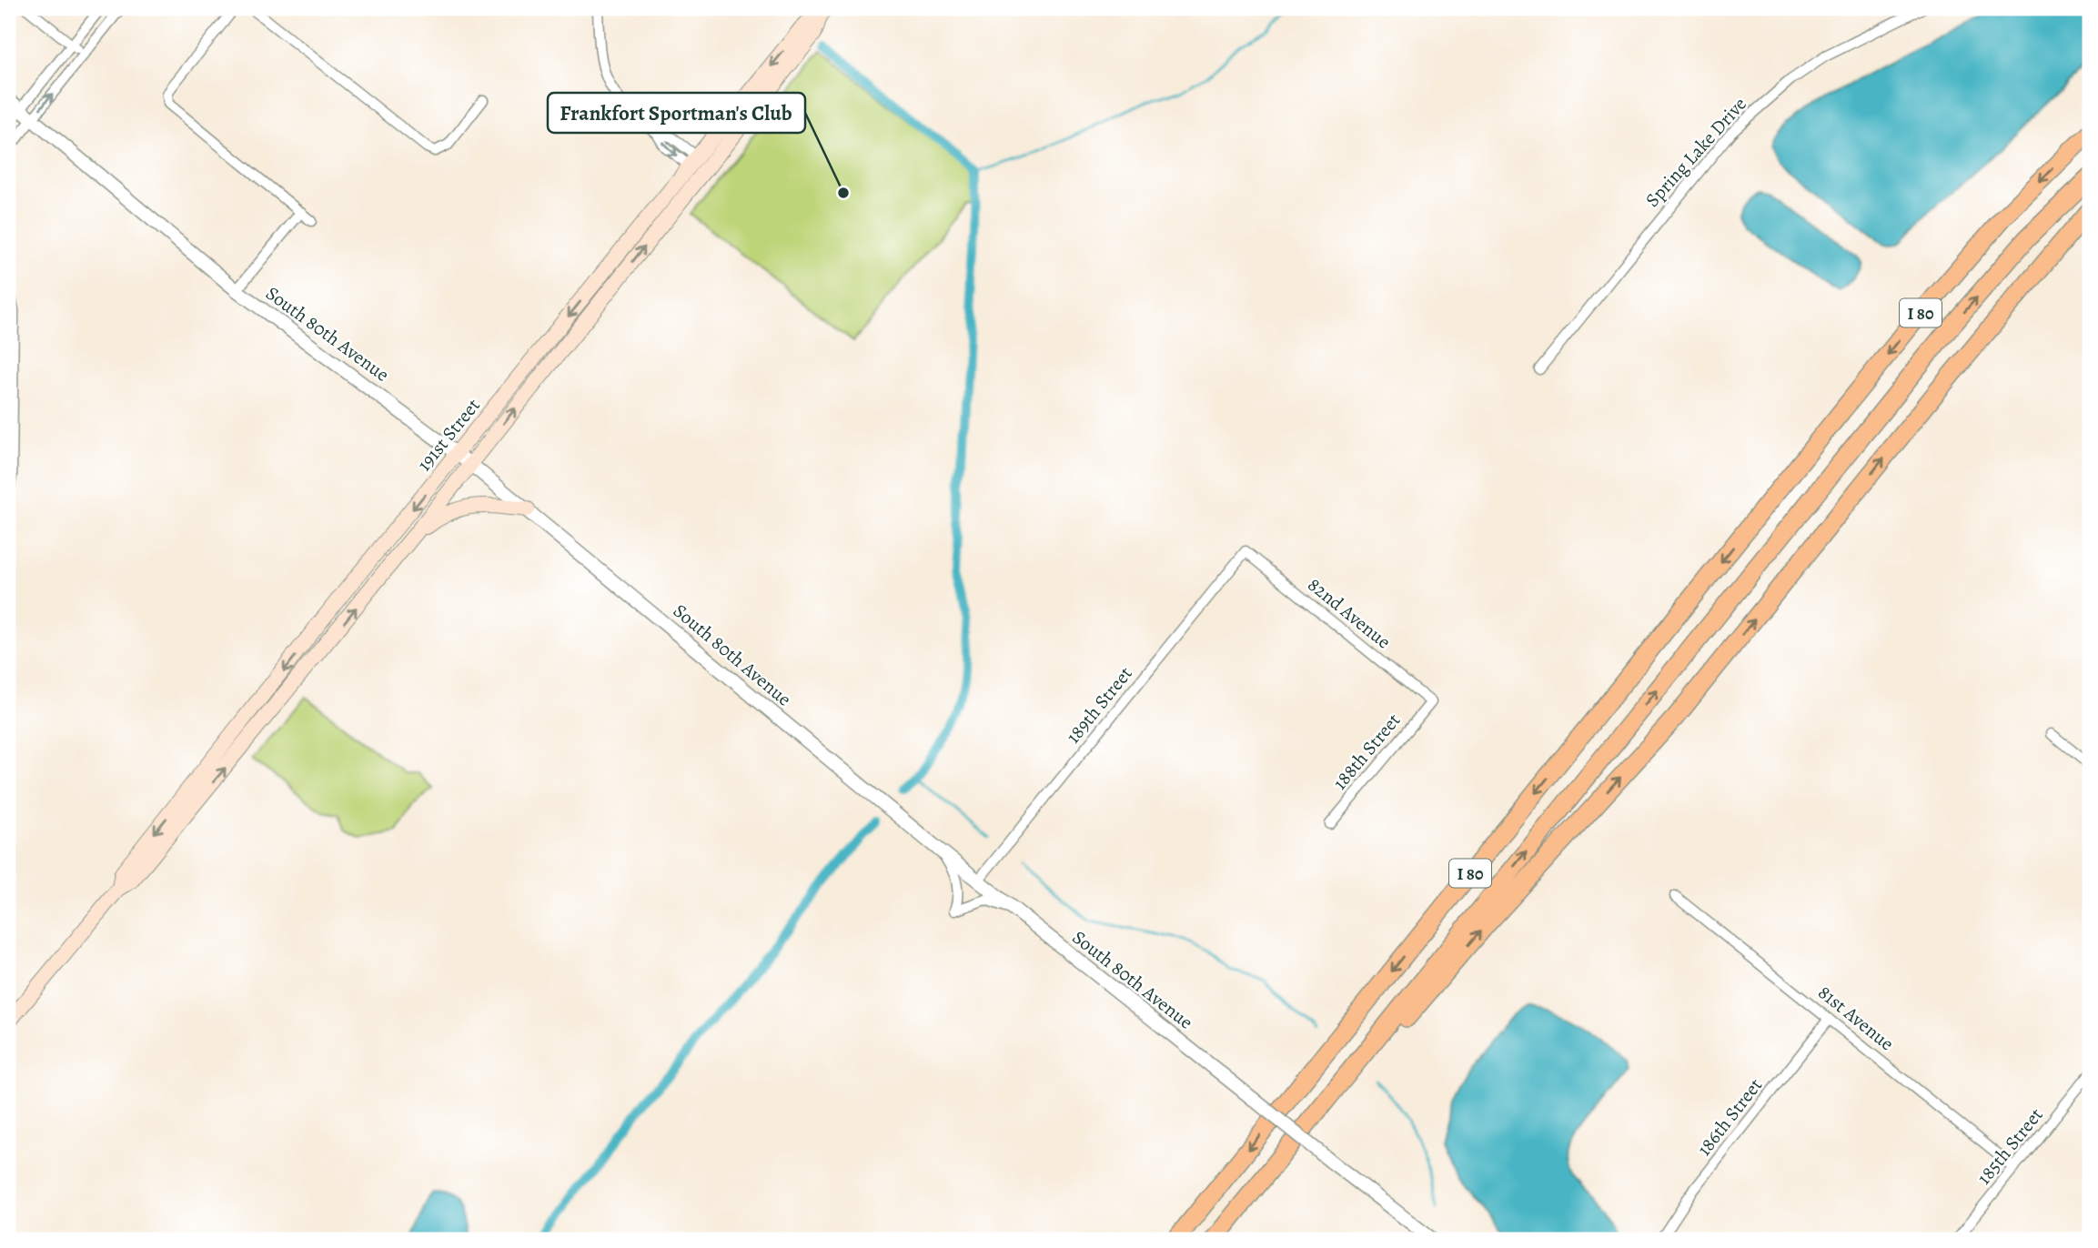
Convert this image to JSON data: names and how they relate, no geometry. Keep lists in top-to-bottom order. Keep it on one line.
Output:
{"streets":{"highway":["I 80"],"main road":["191st Street"],"street":["Spring Lake Drive","South 80th Avenue","82nd Avenue","189th Street","188th Street","81st Avenue","186th Street","185th Street"]},"crossings":[["South 80th Avenue","191st Street"],["South 80th Avenue","189th Street"],["82nd Avenue","189th Street"],["82nd Avenue","188th Street"],["81st Avenue","186th Street"],["81st Avenue","185th Street"]],"places":["Frankfort Sportman's Club"]}
